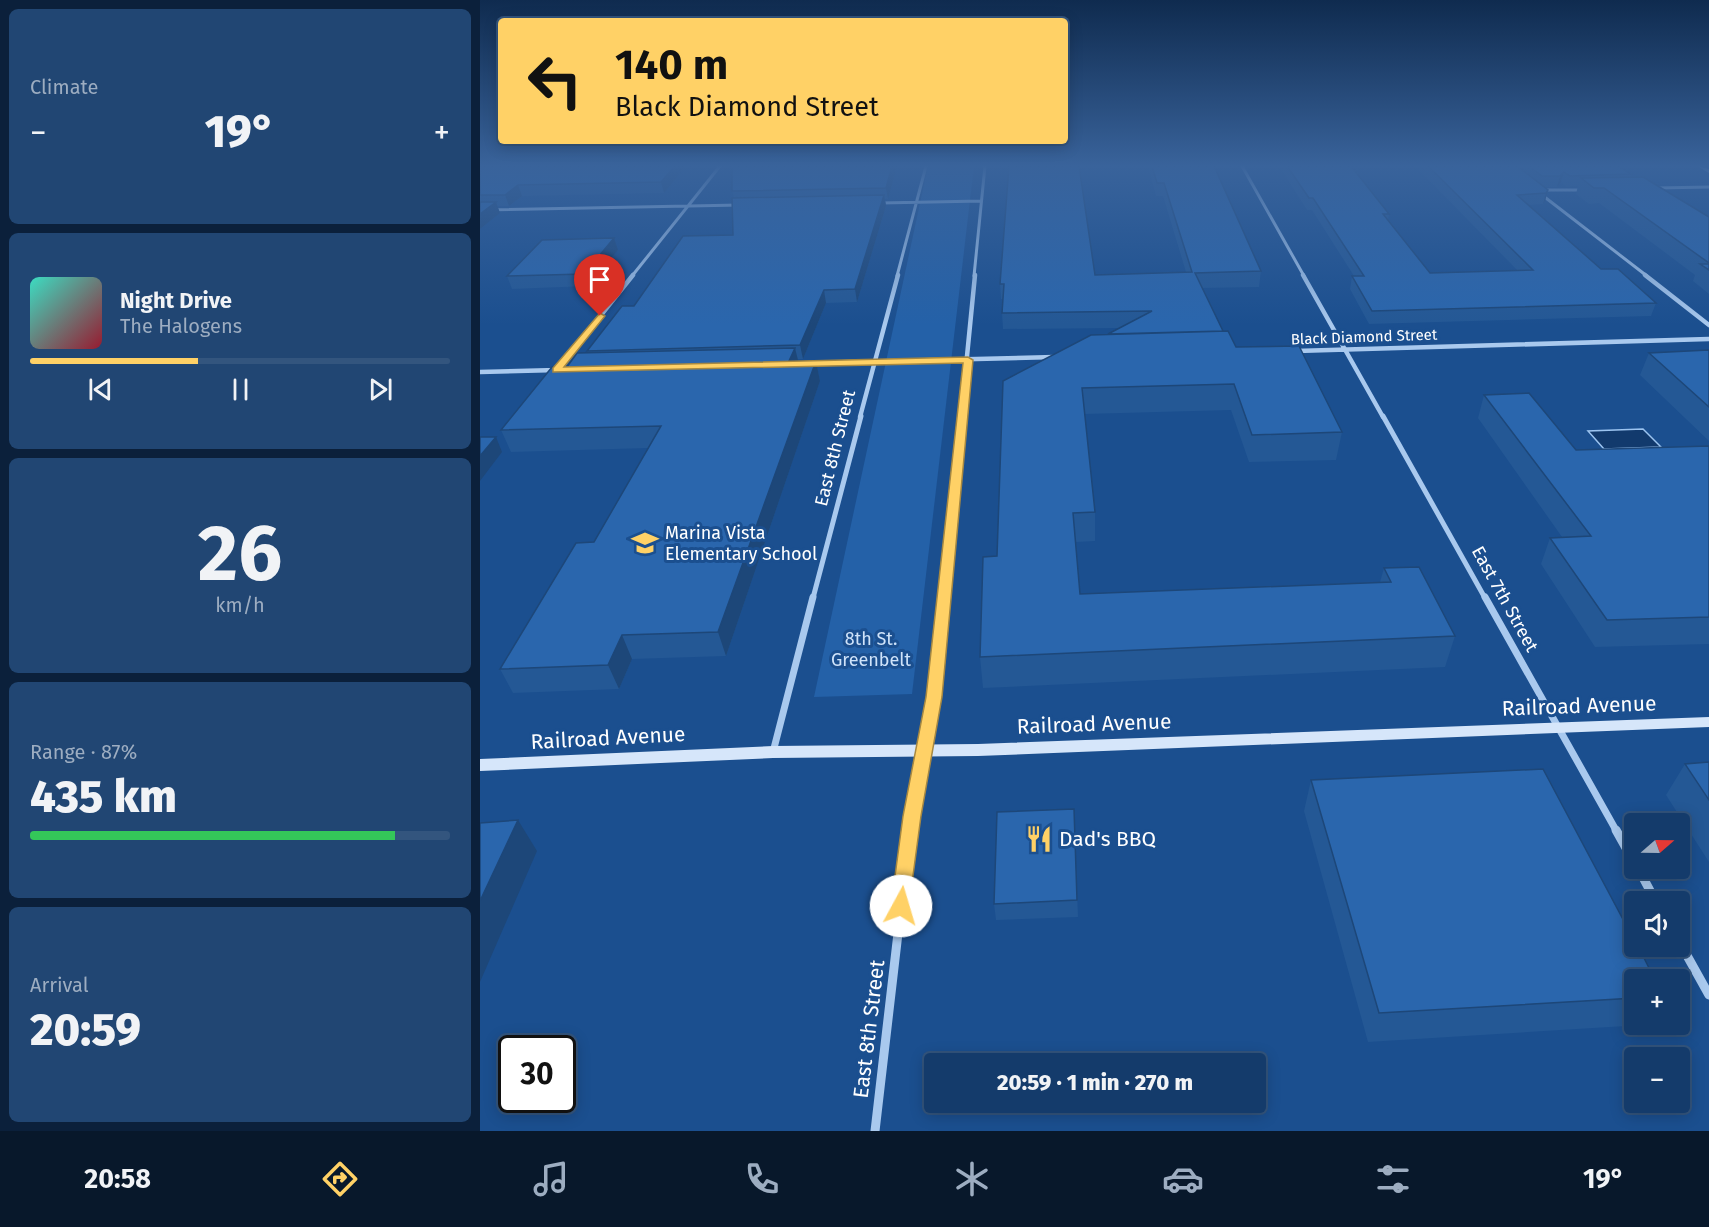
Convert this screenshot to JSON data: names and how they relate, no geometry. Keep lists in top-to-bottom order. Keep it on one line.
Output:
{"streets":{"street":["Black Diamond Street","East 8th Street","East 7th Street","Railroad Avenue"]},"crossings":[["Black Diamond Street","East 7th Street"],["East 8th Street","Railroad Avenue"],["East 7th Street","Railroad Avenue"]],"parks":["8th St. Greenbelt"],"places":{"school or university":["Marina Vista Elementary School"],"restaurant":["Dad's BBQ"]},"north":"right","page":{"tile":["Climate",["26","km/h"],["Range · 87%","435 km"],["Arrival","20:59"]],"turn":["140 m","Black Diamond Street"],"heat":["−","19°","+"],"song":["Night Drive","The Halogens"],"map_buttons":["+","−"],"limit":"30","trip":"20:59 · 1 min · 270 m","tabs":["20:58","19°"]}}
